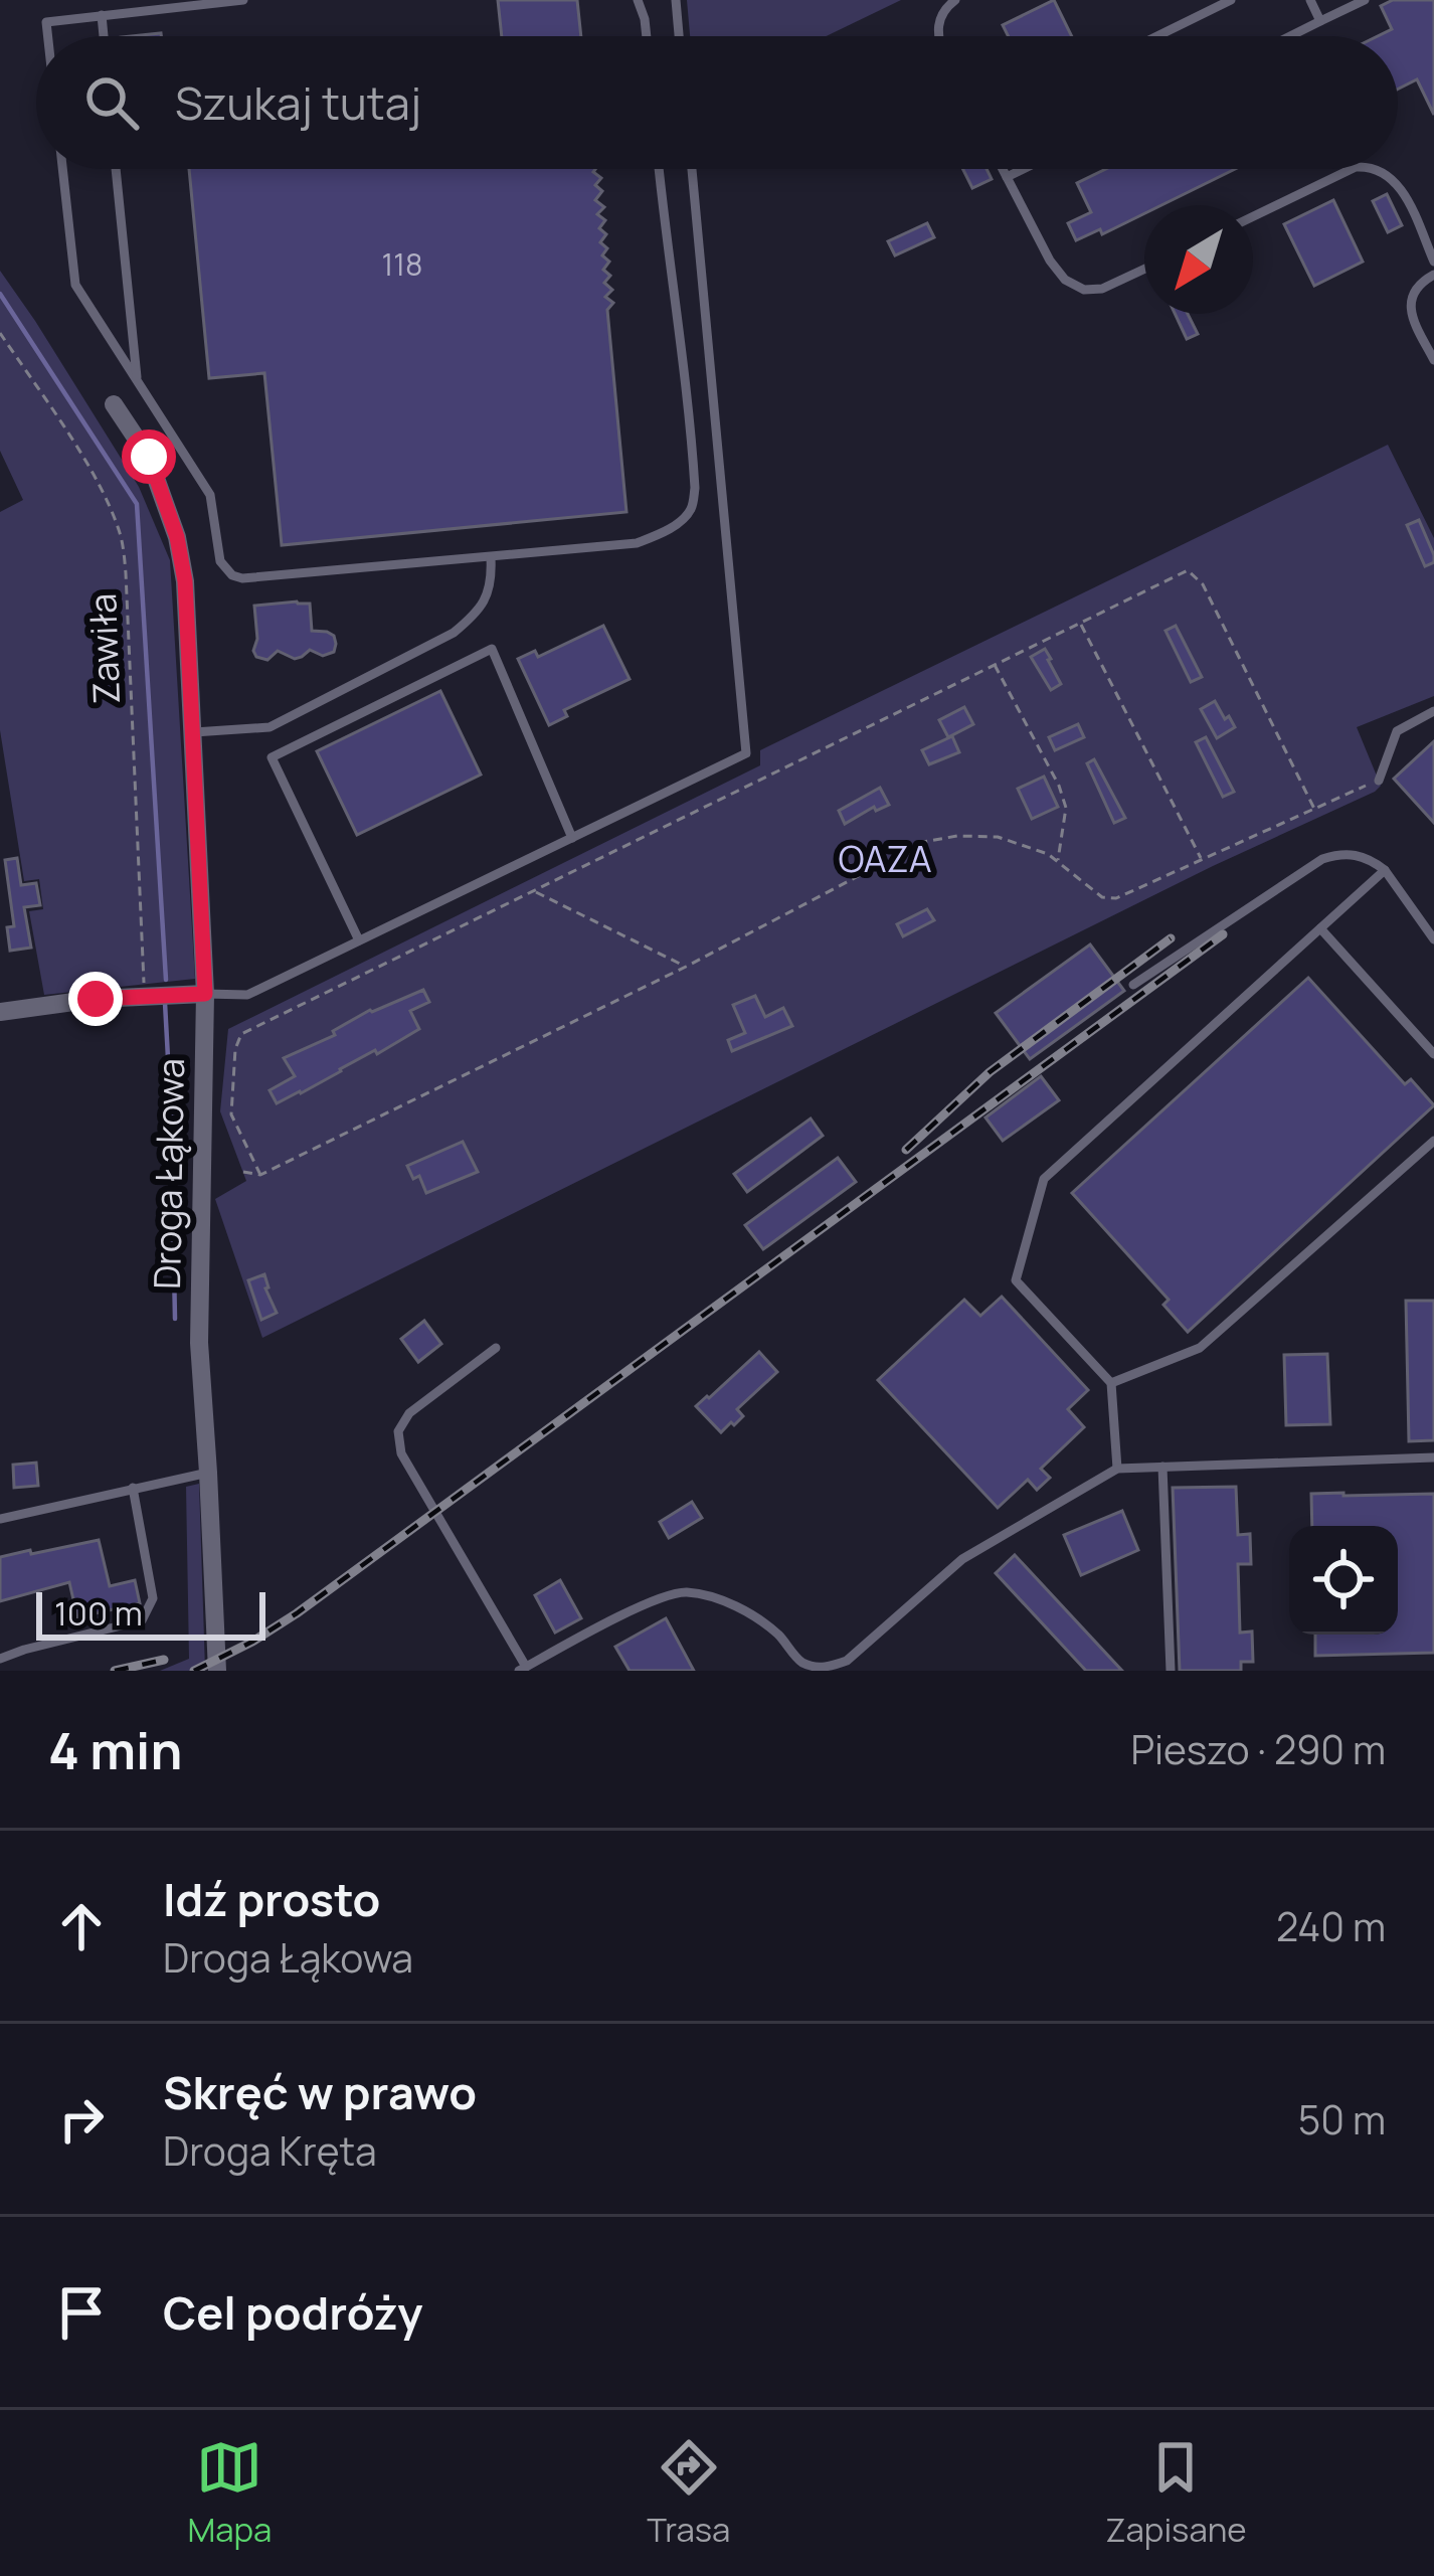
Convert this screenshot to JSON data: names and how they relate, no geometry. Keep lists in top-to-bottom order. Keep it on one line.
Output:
{"streets":{"street":["Droga Łąkowa"],"path":["Zawiła"]},"parks":["OAZA"],"house_numbers":["118"],"scale_bar":"100 m","north":"bottom left","page":{"search":"Szukaj tutaj","scale":"100 m","heading":["4 min","Pieszo · 290 m"],"list":[["Idź prosto","Droga Łąkowa","240 m"],["Skręć w prawo","Droga Kręta","50 m"],"Cel podróży"],"nav":["Mapa","Trasa","Zapisane"]}}
